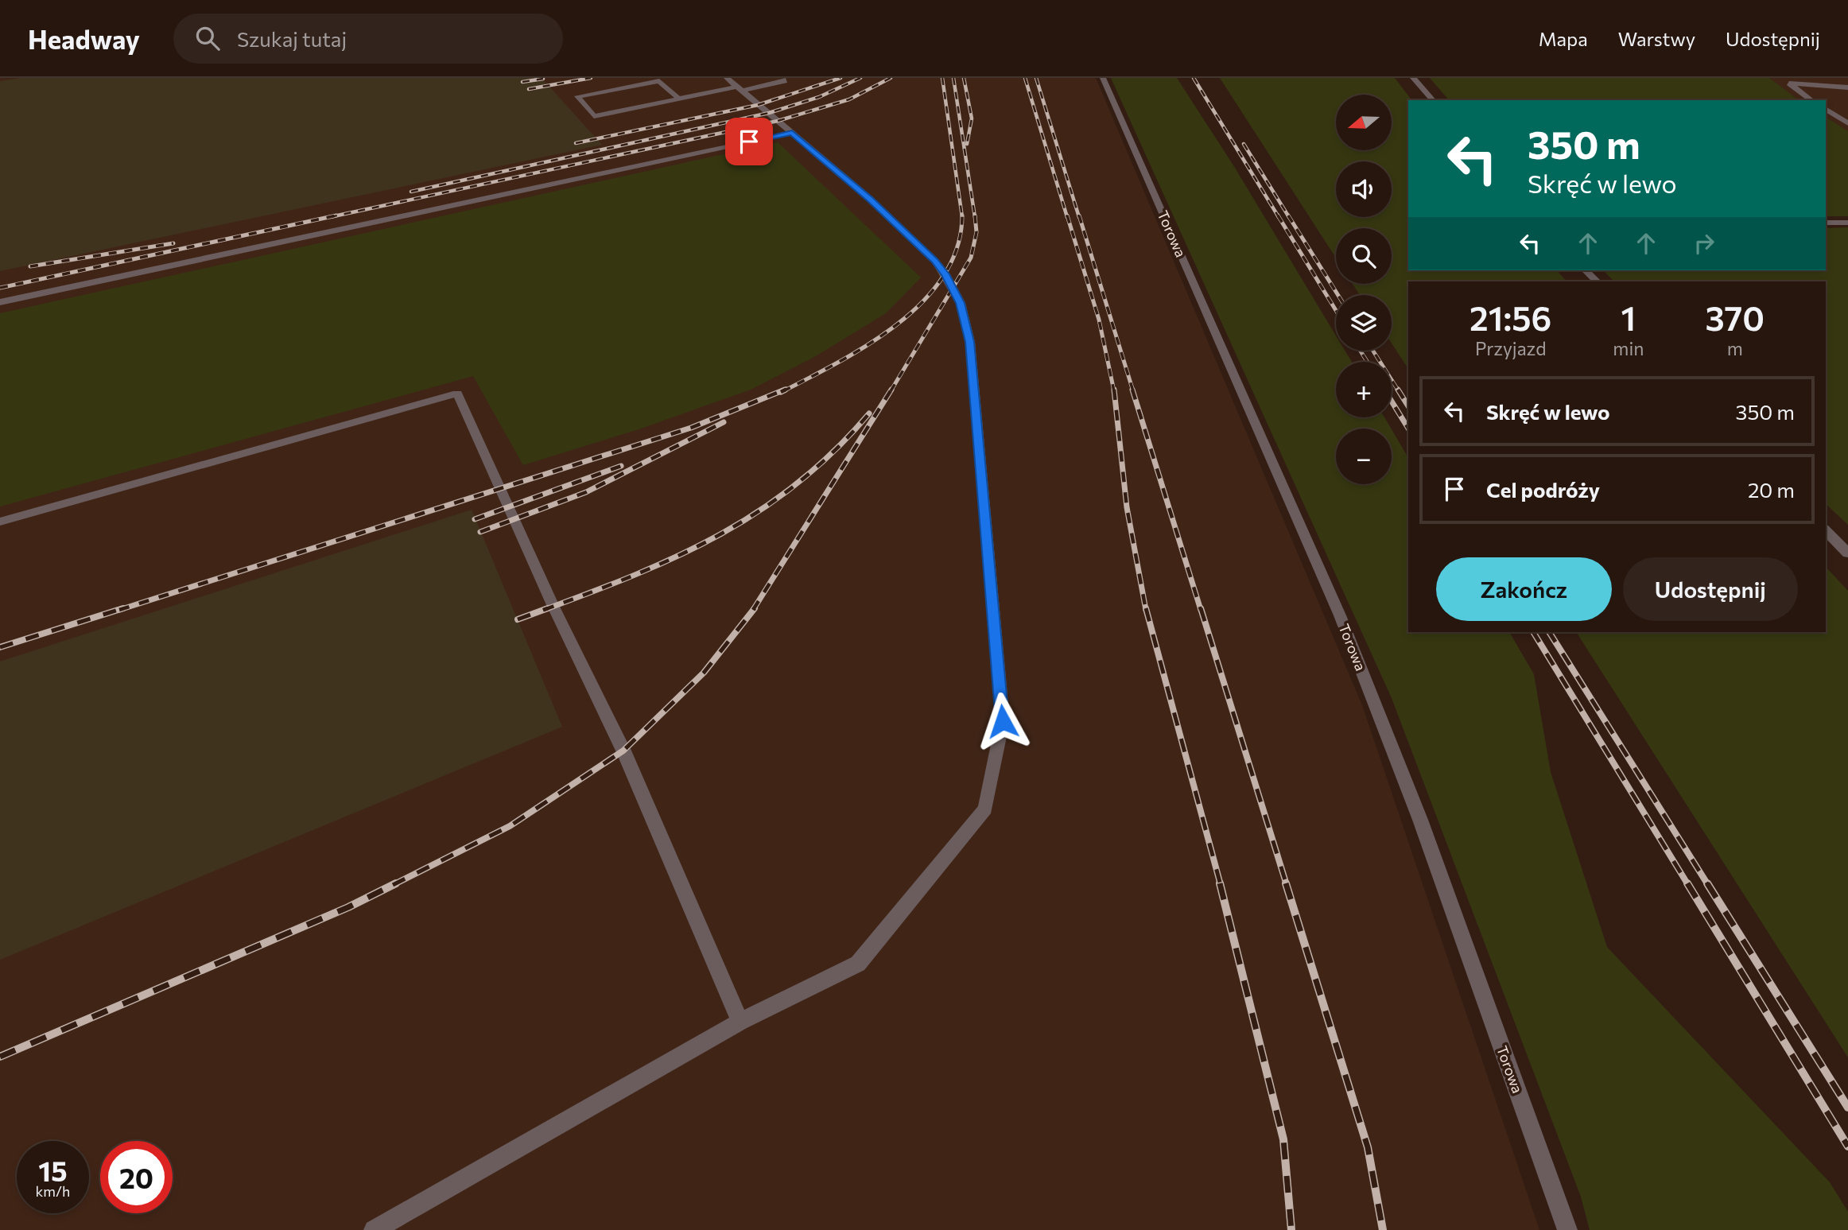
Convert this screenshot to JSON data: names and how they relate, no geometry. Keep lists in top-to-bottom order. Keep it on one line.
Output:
{"streets":{"street":["Torowa"]},"north":"left","page":{"header":"Headway","search":"Szukaj tutaj","nav":["Mapa","Warstwy","Udostępnij"],"map_buttons":["+","−"],"turn":["350 m","Skręć w lewo"],"eta":["21:56","Przyjazd","1","min","370","m"],"list":[{"name":"Skręć w lewo","value":"350 m"},{"name":"Cel podróży","value":"20 m"}],"buttons":["Zakończ","Udostępnij"],"speed":"15 km/h","limit":"20"}}
